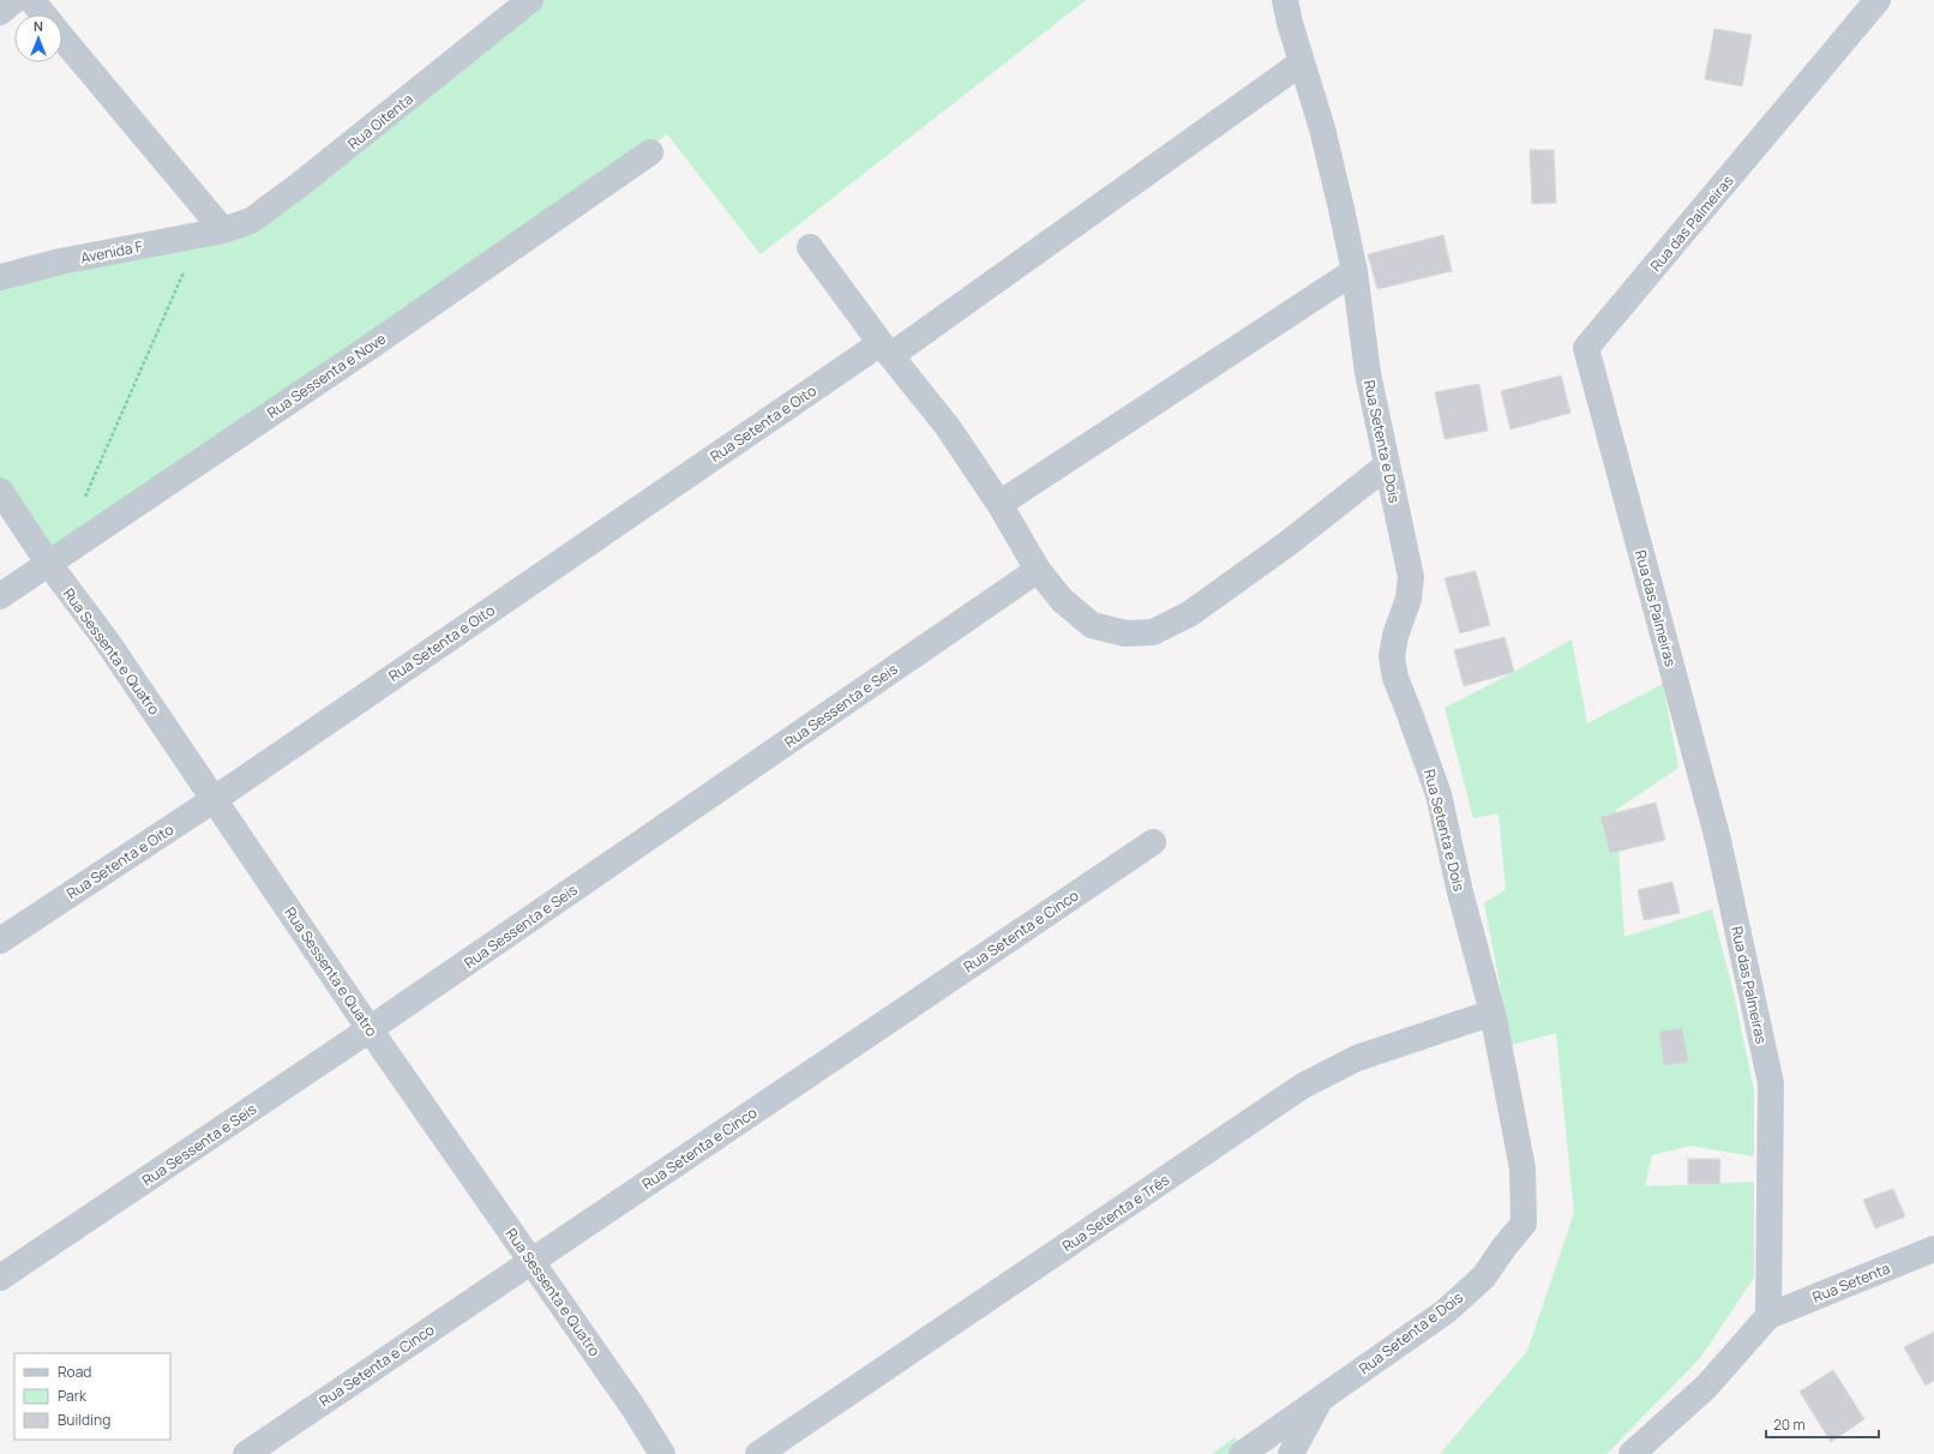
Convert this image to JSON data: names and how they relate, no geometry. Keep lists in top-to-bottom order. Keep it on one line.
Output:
{"streets":{"street":["Rua Oitenta","Rua das Palmeiras","Avenida F","Rua Sessenta e Nove","Rua Setenta e Oito","Rua Setenta e Dois","Rua Sessenta e Quatro","Rua Sessenta e Seis","Rua Setenta e Cinco","Rua Setenta e Três","Rua Setenta"]},"crossings":[["Rua Oitenta","Avenida F"],["Rua das Palmeiras","Rua Setenta"],["Rua Sessenta e Nove","Rua Sessenta e Quatro"],["Rua Setenta e Oito","Rua Setenta e Dois"],["Rua Setenta e Oito","Rua Sessenta e Quatro"],["Rua Setenta e Dois","Rua Setenta e Três"],["Rua Sessenta e Quatro","Rua Sessenta e Seis"],["Rua Sessenta e Quatro","Rua Setenta e Cinco"]],"legend":["Road","Park","Building"],"scale_bar":"20 m","north":"top"}
